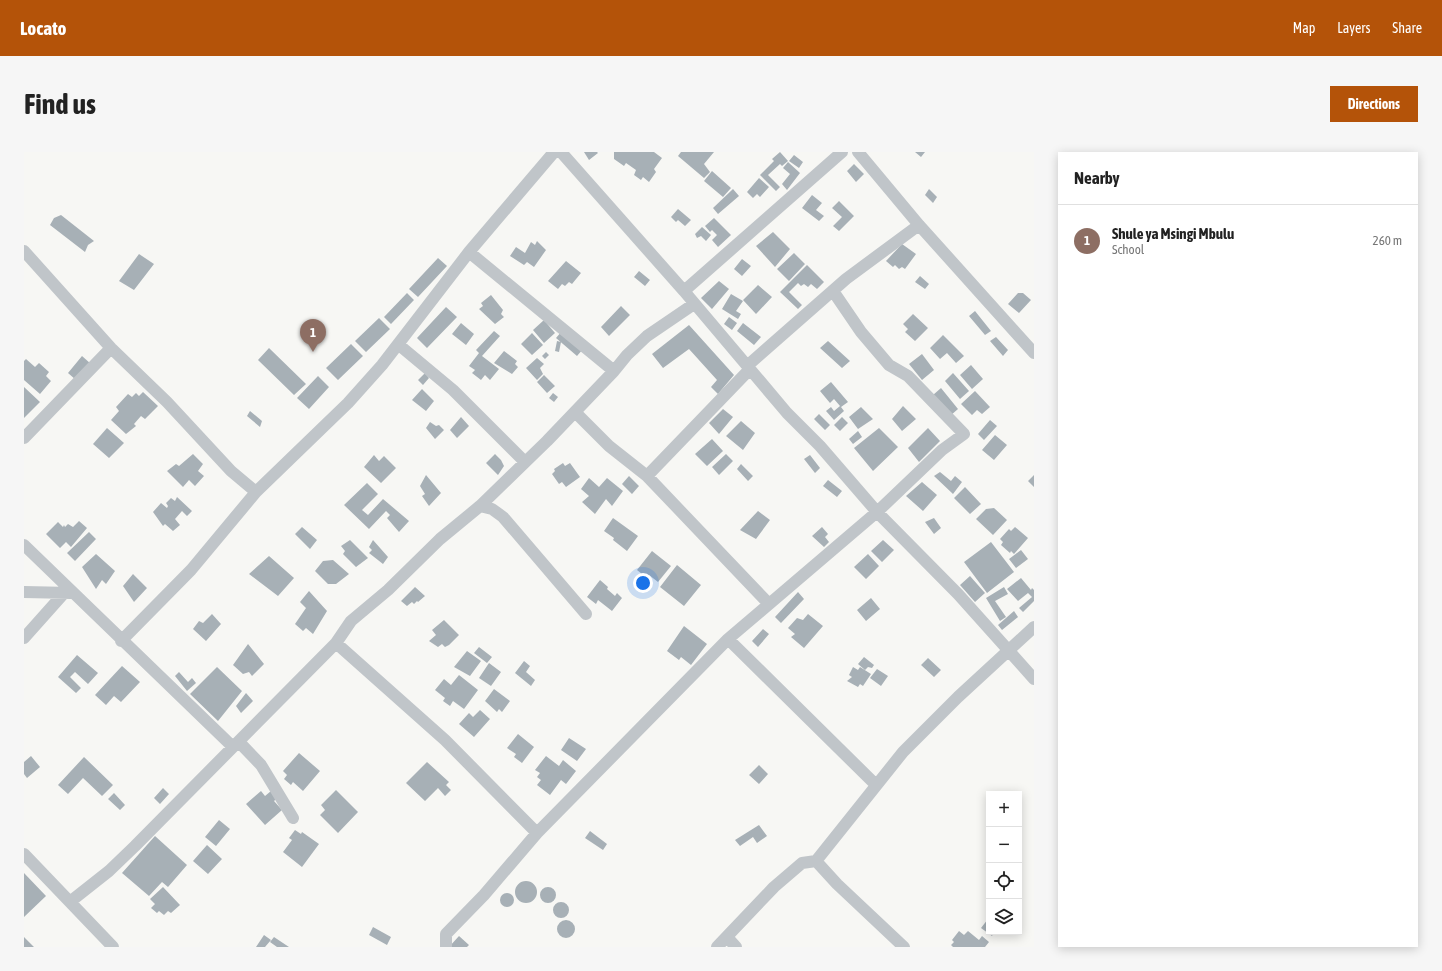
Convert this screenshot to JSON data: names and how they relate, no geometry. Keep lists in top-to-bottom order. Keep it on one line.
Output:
{"page":{"header":"Locato","nav":["Map","Layers","Share"],"buttons":"Directions","title":"Find us","heading":"Nearby","list":[{"mark":"1","name":"Shule ya Msingi Mbulu","note":"School","value":"260 m"}],"pins":"1","map_buttons":["+","−"]}}
